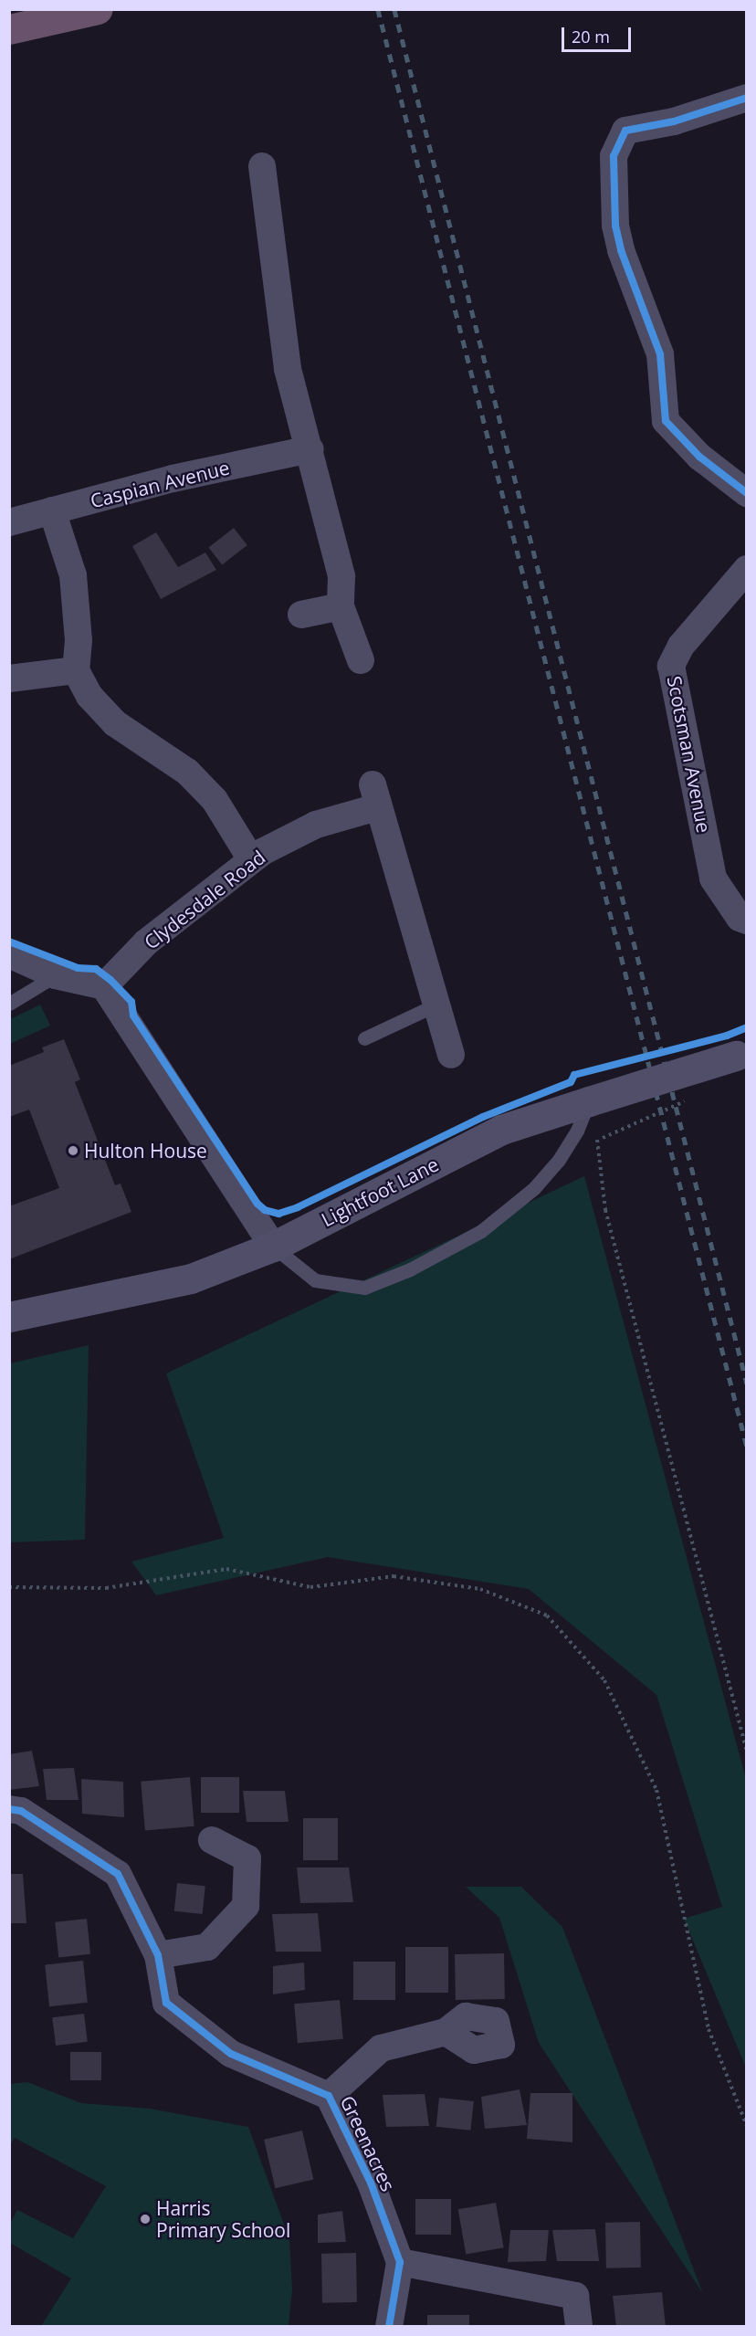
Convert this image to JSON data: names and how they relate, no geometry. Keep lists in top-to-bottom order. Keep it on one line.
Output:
{"streets":{"main road":["Lightfoot Lane"],"street":["Caspian Avenue","Scotsman Avenue","Clydesdale Road","Greenacres"]},"places":["Hulton House","Harris Primary School"],"scale_bar":"20 m"}
